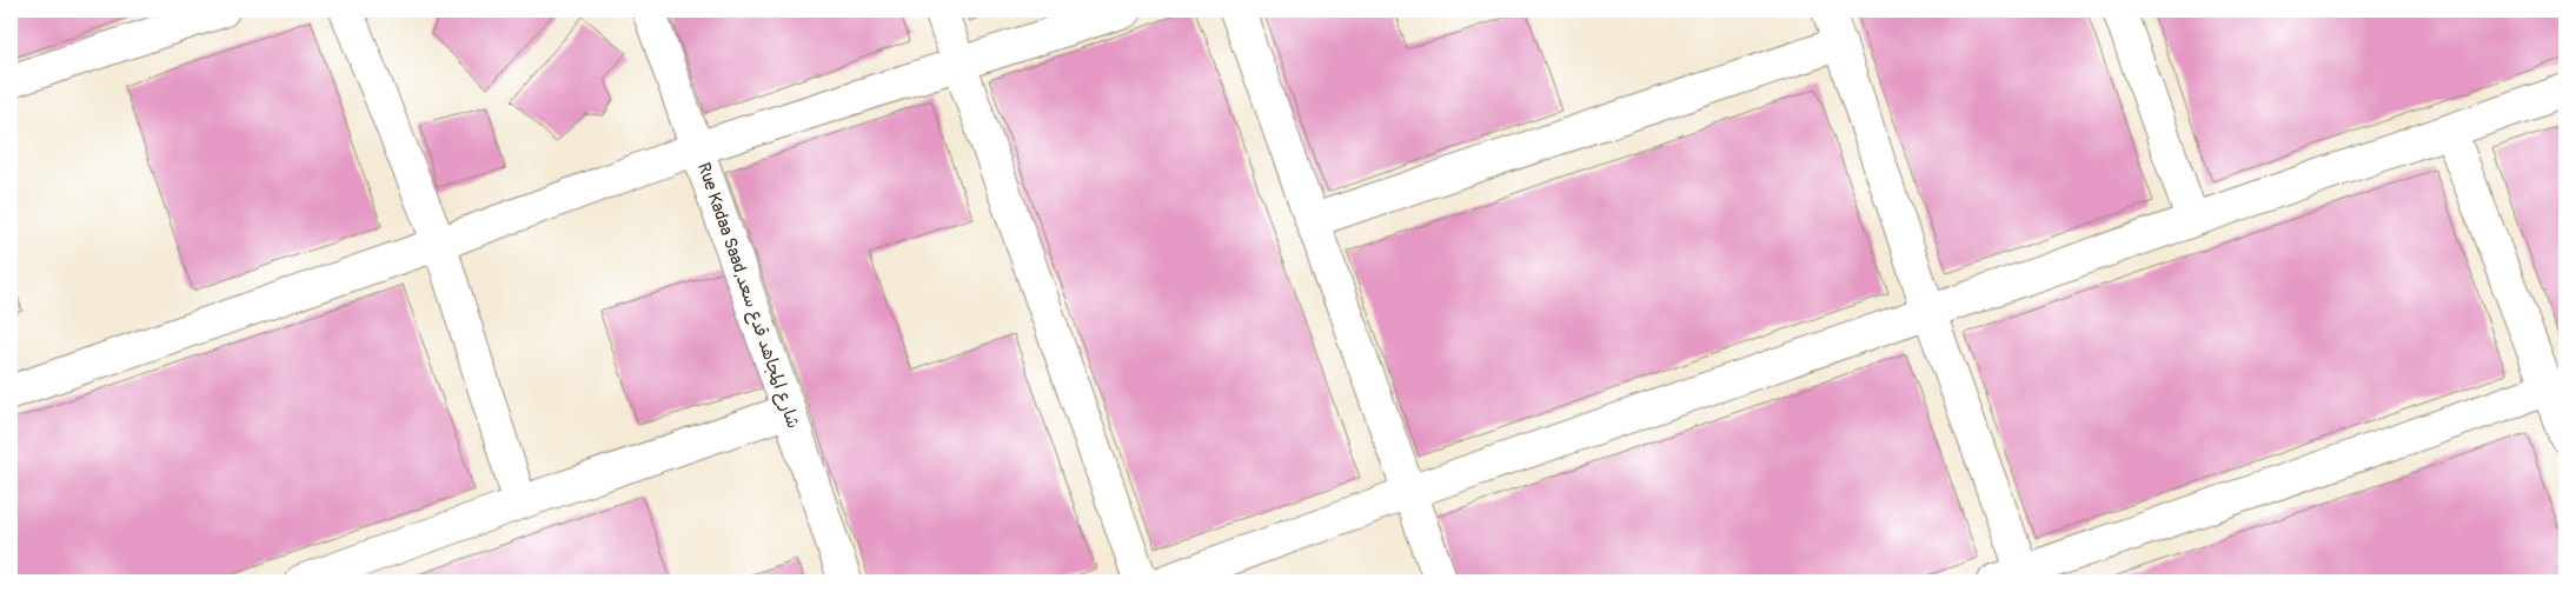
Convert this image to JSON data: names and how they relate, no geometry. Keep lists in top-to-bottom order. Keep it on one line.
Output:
{"streets":{"street":["Rue Kadaa Saad,شارع المجاهد قدع سعد"]}}
